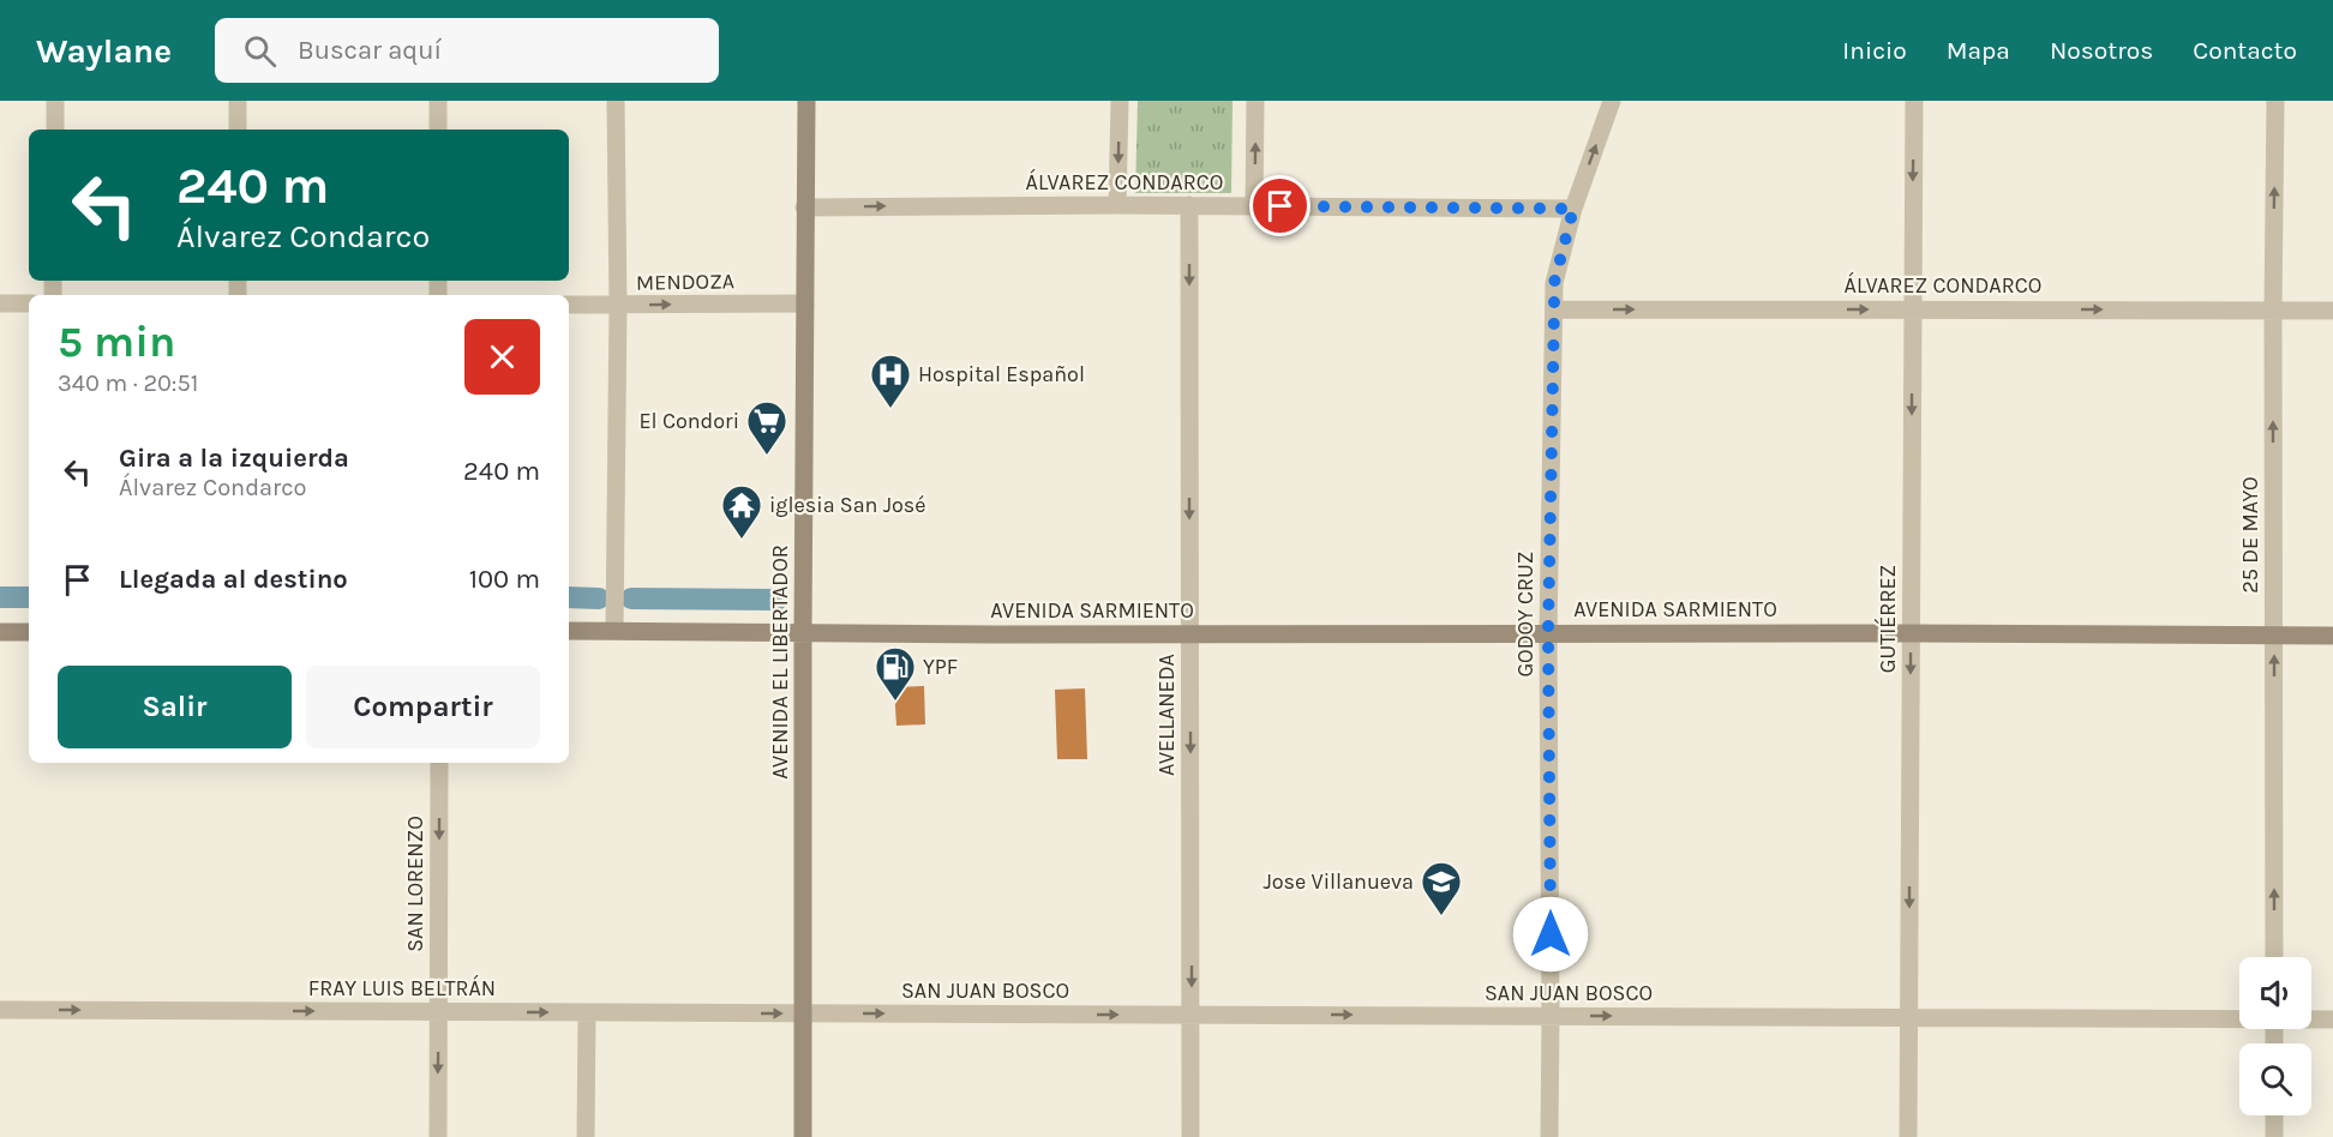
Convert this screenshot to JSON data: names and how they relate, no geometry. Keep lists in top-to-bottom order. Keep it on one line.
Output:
{"streets":{"main road":["AVENIDA SARMIENTO","AVENIDA EL LIBERTADOR"],"street":["ÁLVAREZ CONDARCO","MENDOZA","25 DE MAYO","GODOY CRUZ","GUTIÉRREZ","AVELLANEDA","SAN LORENZO","FRAY LUIS BELTRÁN","SAN JUAN BOSCO"]},"crossings":[["ÁLVAREZ CONDARCO","25 DE MAYO"],["ÁLVAREZ CONDARCO","GODOY CRUZ"],["ÁLVAREZ CONDARCO","GUTIÉRREZ"],["ÁLVAREZ CONDARCO","AVENIDA EL LIBERTADOR"],["ÁLVAREZ CONDARCO","AVELLANEDA"],["MENDOZA","AVENIDA EL LIBERTADOR"],["25 DE MAYO","AVENIDA SARMIENTO"],["AVENIDA SARMIENTO","GODOY CRUZ"],["AVENIDA SARMIENTO","GUTIÉRREZ"],["AVENIDA SARMIENTO","AVENIDA EL LIBERTADOR"],["AVENIDA SARMIENTO","AVELLANEDA"],["GODOY CRUZ","SAN JUAN BOSCO"],["GUTIÉRREZ","SAN JUAN BOSCO"],["AVENIDA EL LIBERTADOR","FRAY LUIS BELTRÁN"],["AVENIDA EL LIBERTADOR","SAN JUAN BOSCO"],["AVELLANEDA","SAN JUAN BOSCO"],["SAN LORENZO","FRAY LUIS BELTRÁN"],["FRAY LUIS BELTRÁN","SAN JUAN BOSCO"]],"one_way":["ÁLVAREZ CONDARCO","MENDOZA","25 DE MAYO","GUTIÉRREZ","AVELLANEDA","FRAY LUIS BELTRÁN","SAN JUAN BOSCO"],"places":{"hospital":["Hospital Español"],"supermarket":["El Condori"],"temple":["iglesia San José"],"fuel station":["YPF"],"school or university":["Jose Villanueva"]},"page":{"header":"Waylane","search":"Buscar aquí","nav":["Inicio","Mapa","Nosotros","Contacto"],"turn":["240 m","Álvarez Condarco"],"heading":["5 min","340 m · 20:51"],"list":[{"name":"Gira a la izquierda","note":"Álvarez Condarco","value":"240 m"},{"name":"Llegada al destino","value":"100 m"}],"buttons":["Salir","Compartir"]}}
